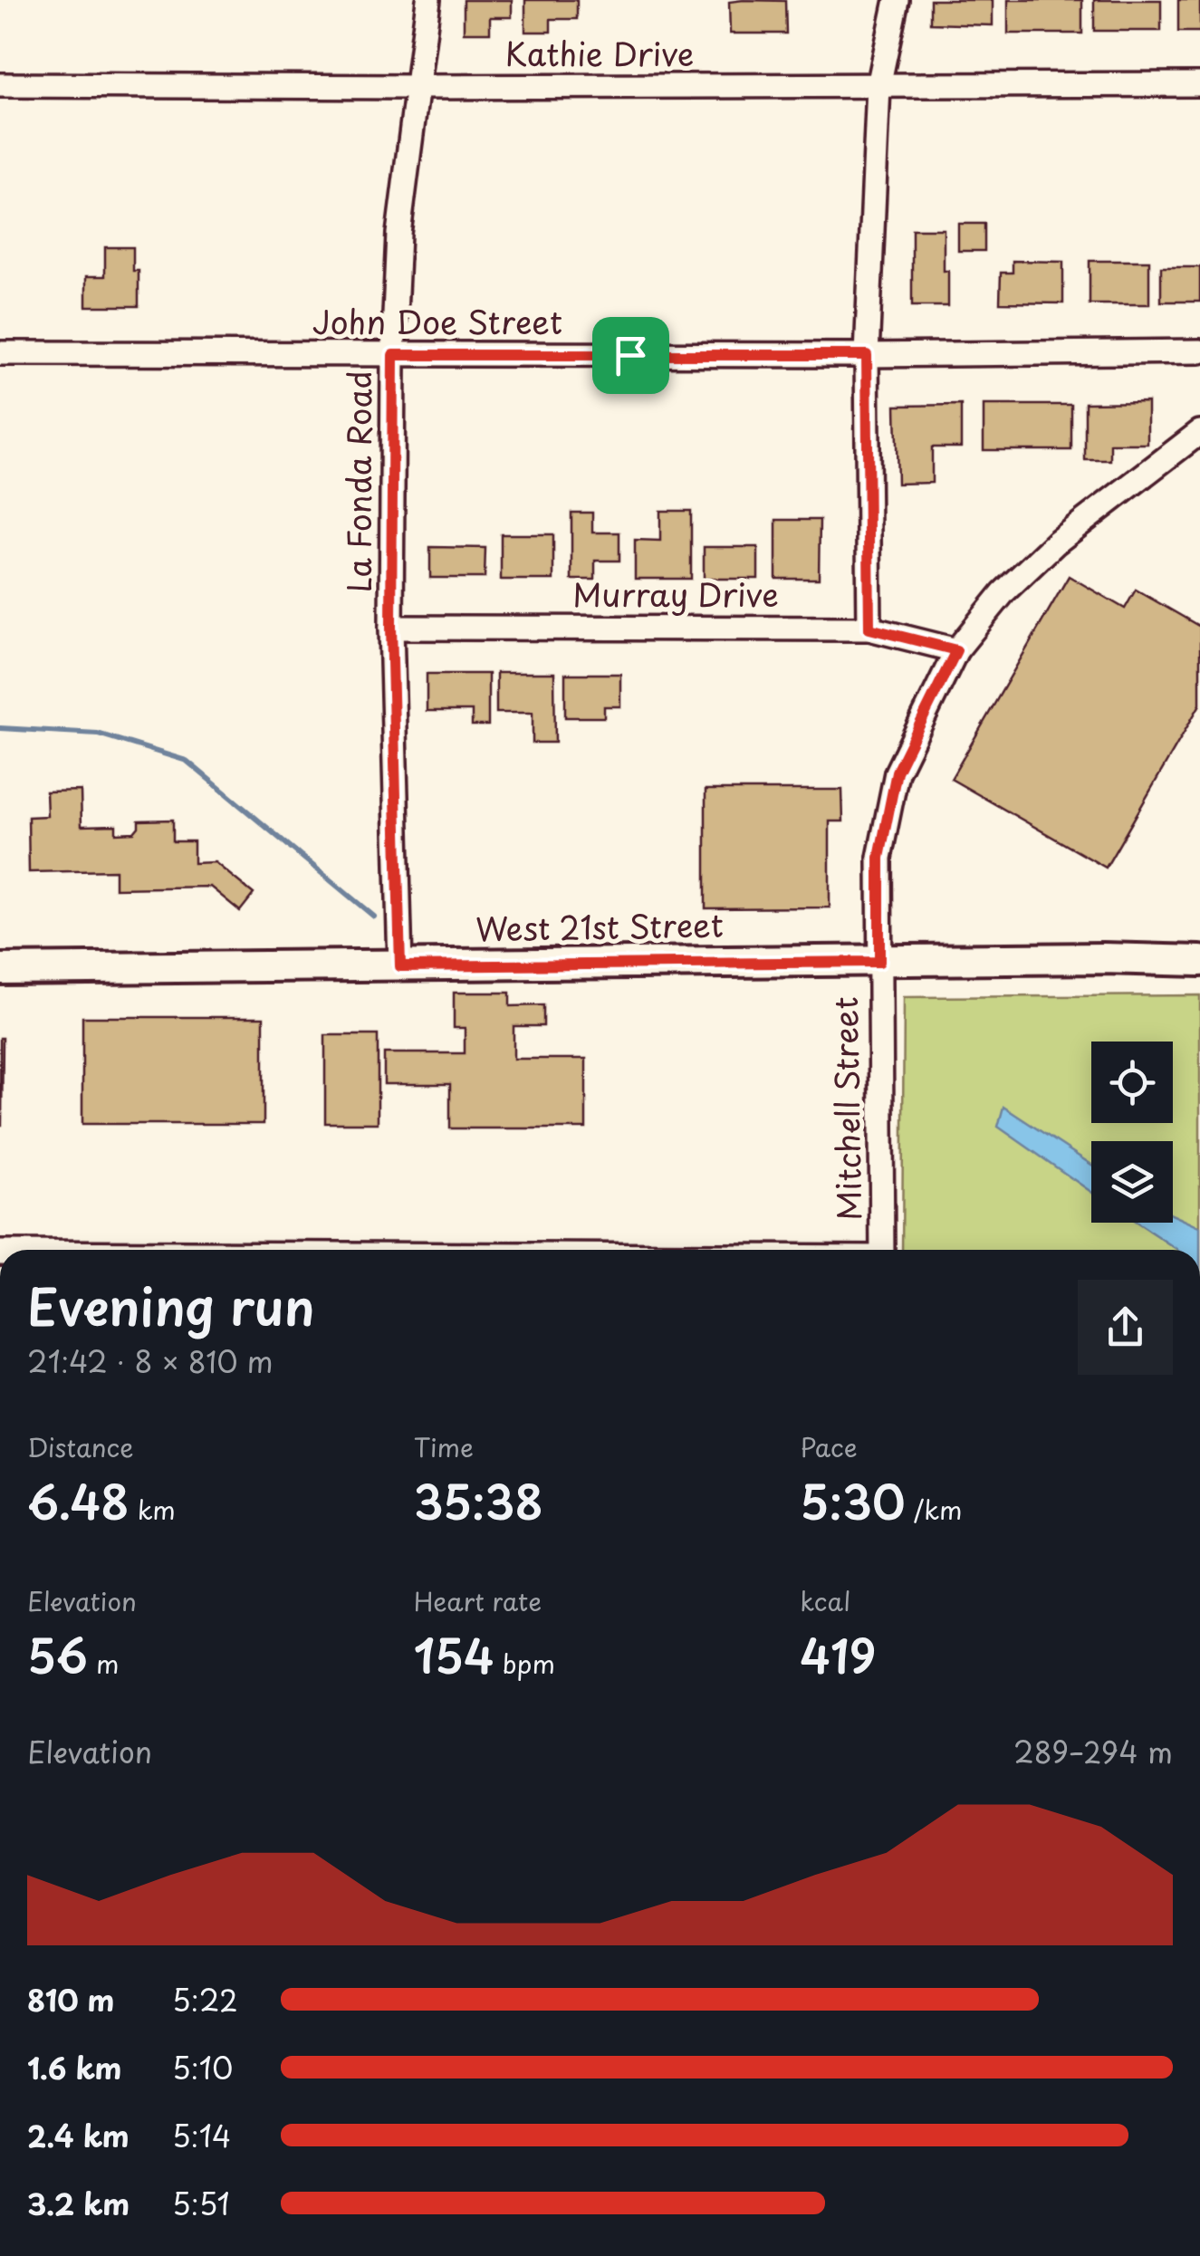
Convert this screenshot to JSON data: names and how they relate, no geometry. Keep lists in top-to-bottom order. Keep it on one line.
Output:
{"streets":{"main road":["West 21st Street"],"street":["Kathie Drive","John Doe Street","La Fonda Road","Murray Drive","Mitchell Street"]},"crossings":[["Kathie Drive","La Fonda Road"],["John Doe Street","La Fonda Road"],["La Fonda Road","Murray Drive"],["La Fonda Road","West 21st Street"],["Murray Drive","Mitchell Street"],["West 21st Street","Mitchell Street"]],"page":{"heading":["Evening run","21:42 · 8 × 810 m"],"stats":[["Distance","6.48 km"],["Time","35:38"],["Pace","5:30 /km"],["Elevation","56 m"],["Heart rate","154 bpm"],["kcal","419"]],"chart":["Elevation","289–294 m"],"list":[{"name":"810 m","note":"5:22"},{"name":"1.6 km","note":"5:10"},{"name":"2.4 km","note":"5:14"},{"name":"3.2 km","note":"5:51"}]}}
